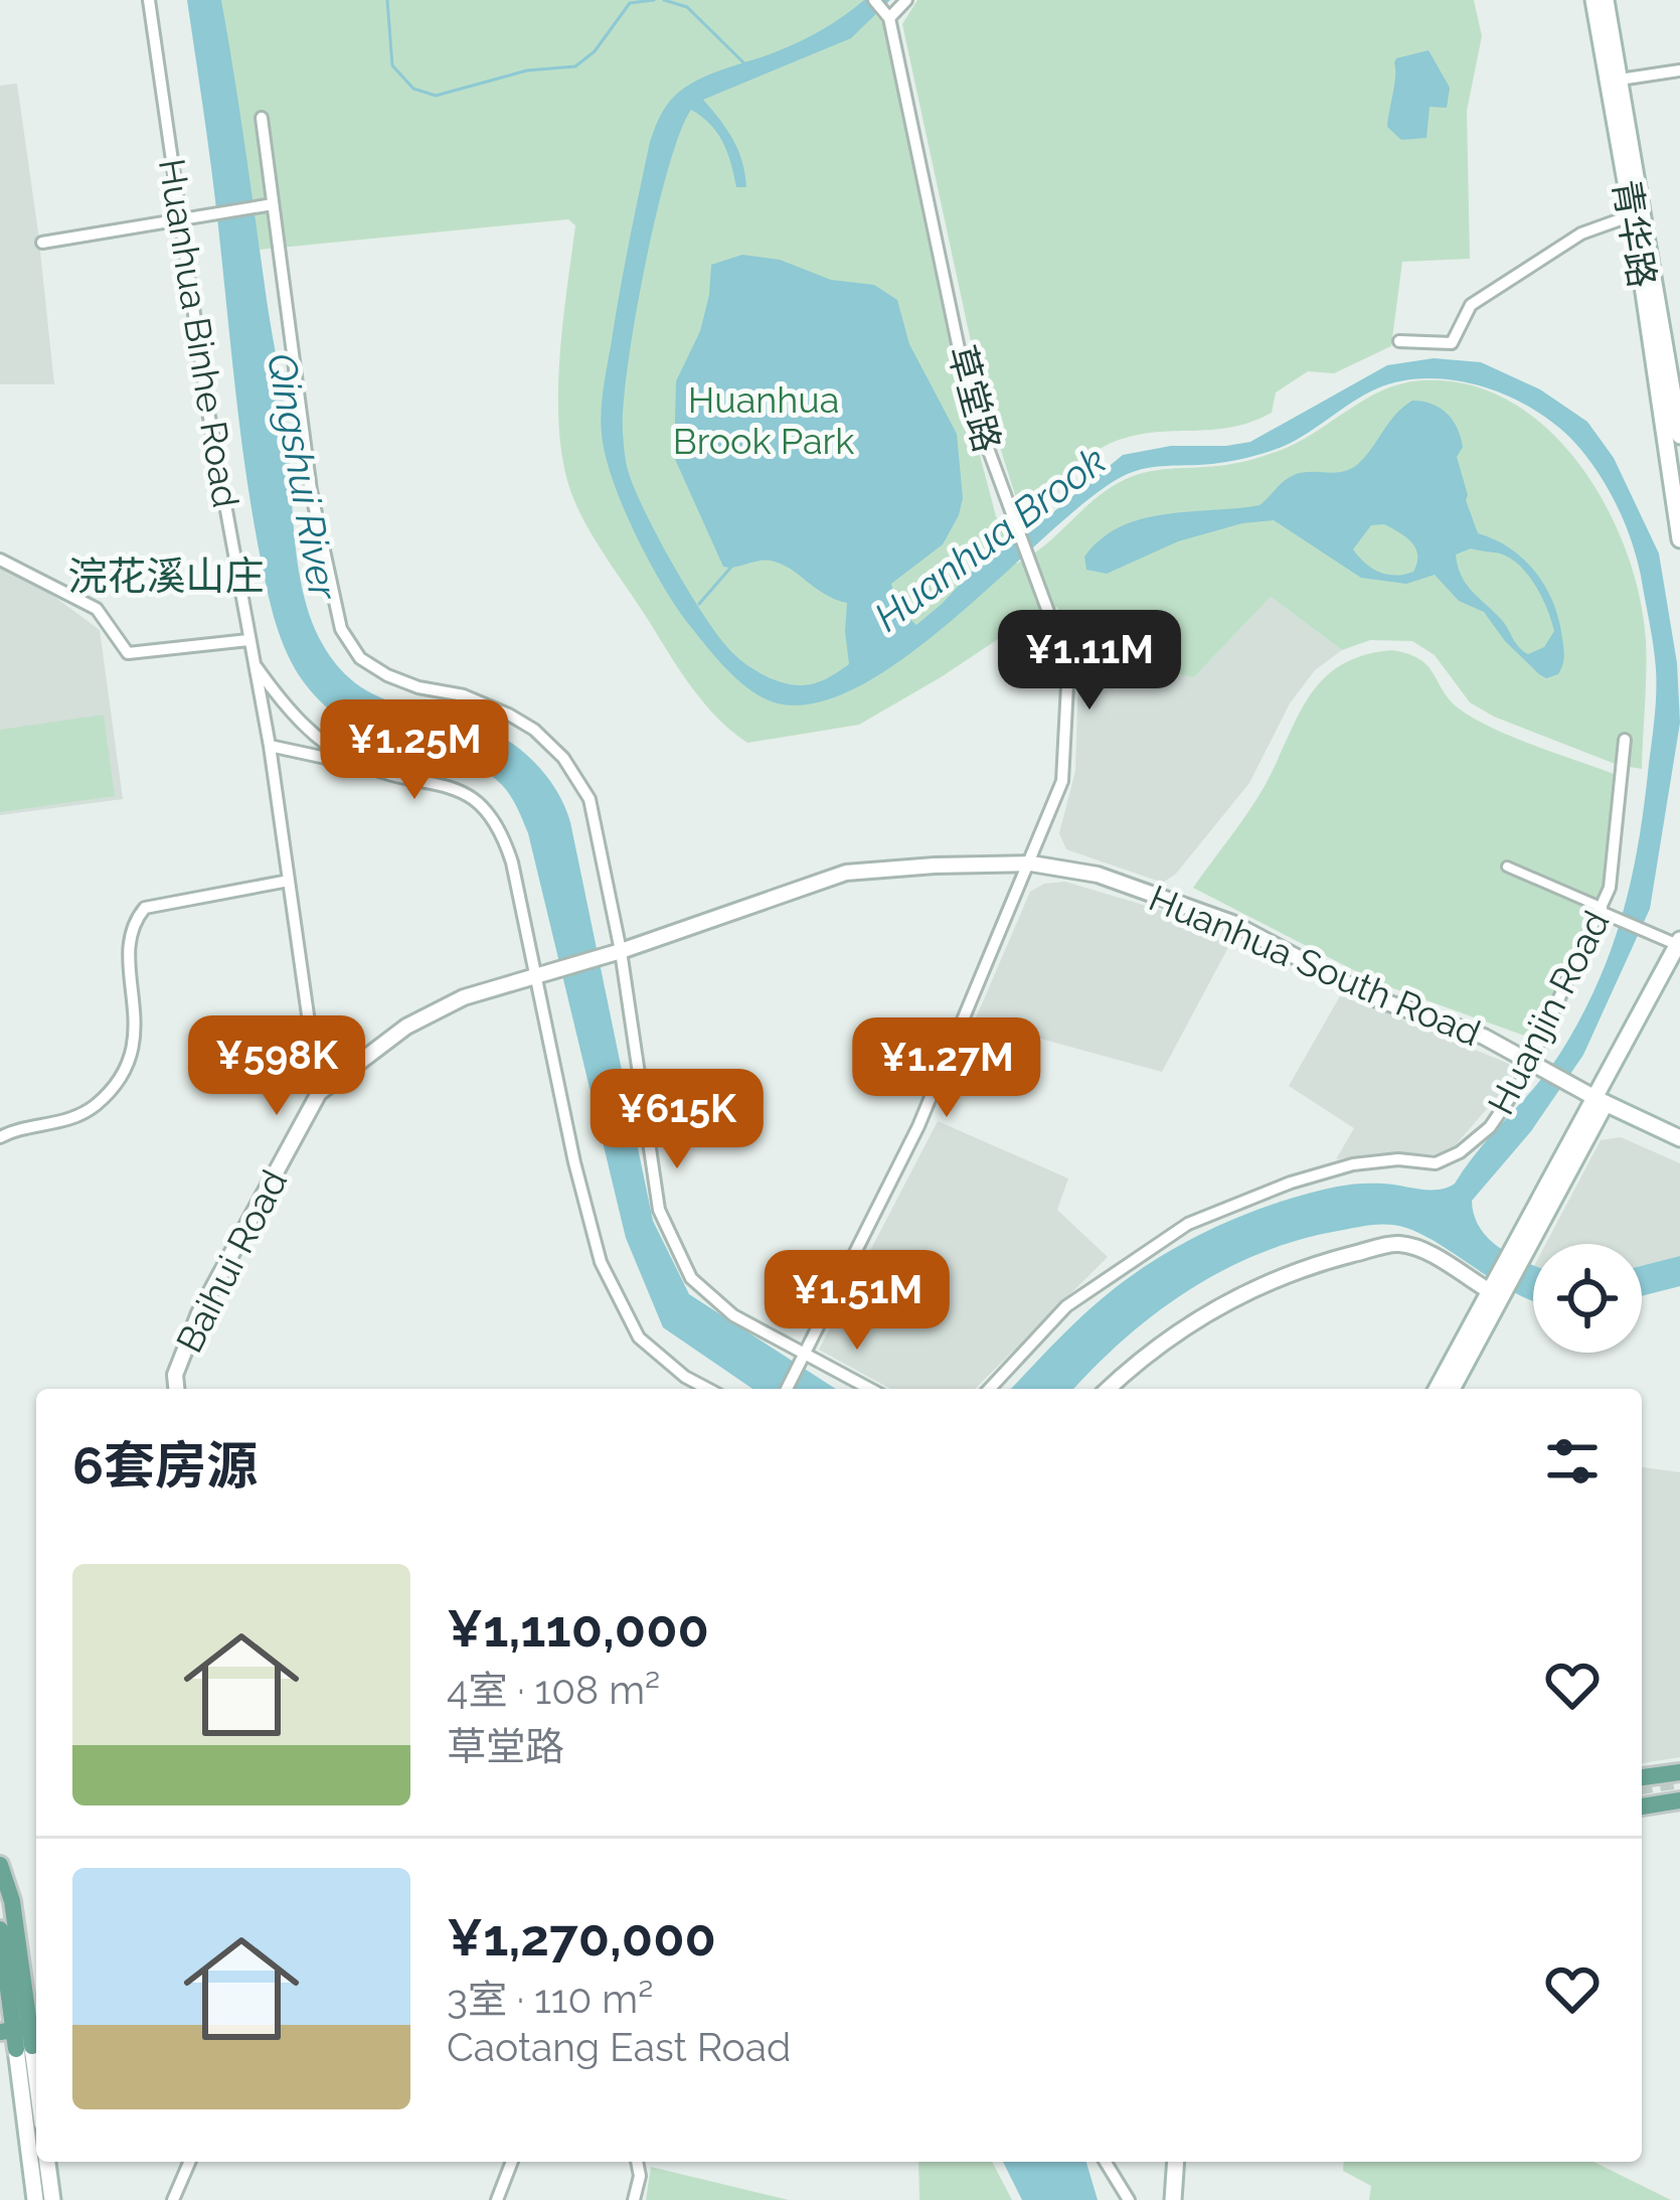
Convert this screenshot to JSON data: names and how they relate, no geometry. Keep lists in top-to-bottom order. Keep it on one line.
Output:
{"streets":{"main road":["青华路"],"street":["Huanhua Binhe Road","草堂路","Huanhua South Road","Huanjin Road","Baihui Road"]},"crossings":[["Huanhua Binhe Road","Huanhua South Road"],["Huanhua Binhe Road","Baihui Road"],["草堂路","Huanhua South Road"],["Huanhua South Road","Huanjin Road"],["Huanhua South Road","Baihui Road"]],"districts":["浣花溪山庄"],"water":["Qingshui River","Huanhua Brook"],"parks":["Huanhua Brook Park"],"page":{"price":["¥1.11M","¥1.25M","¥598K","¥1.27M","¥615K","¥1.51M"],"heading":"6套房源","list":[{"name":"¥1,110,000","note":"4室 · 108 m² · 草堂路"},{"name":"¥1,270,000","note":"3室 · 110 m² · Caotang East Road"}]}}
